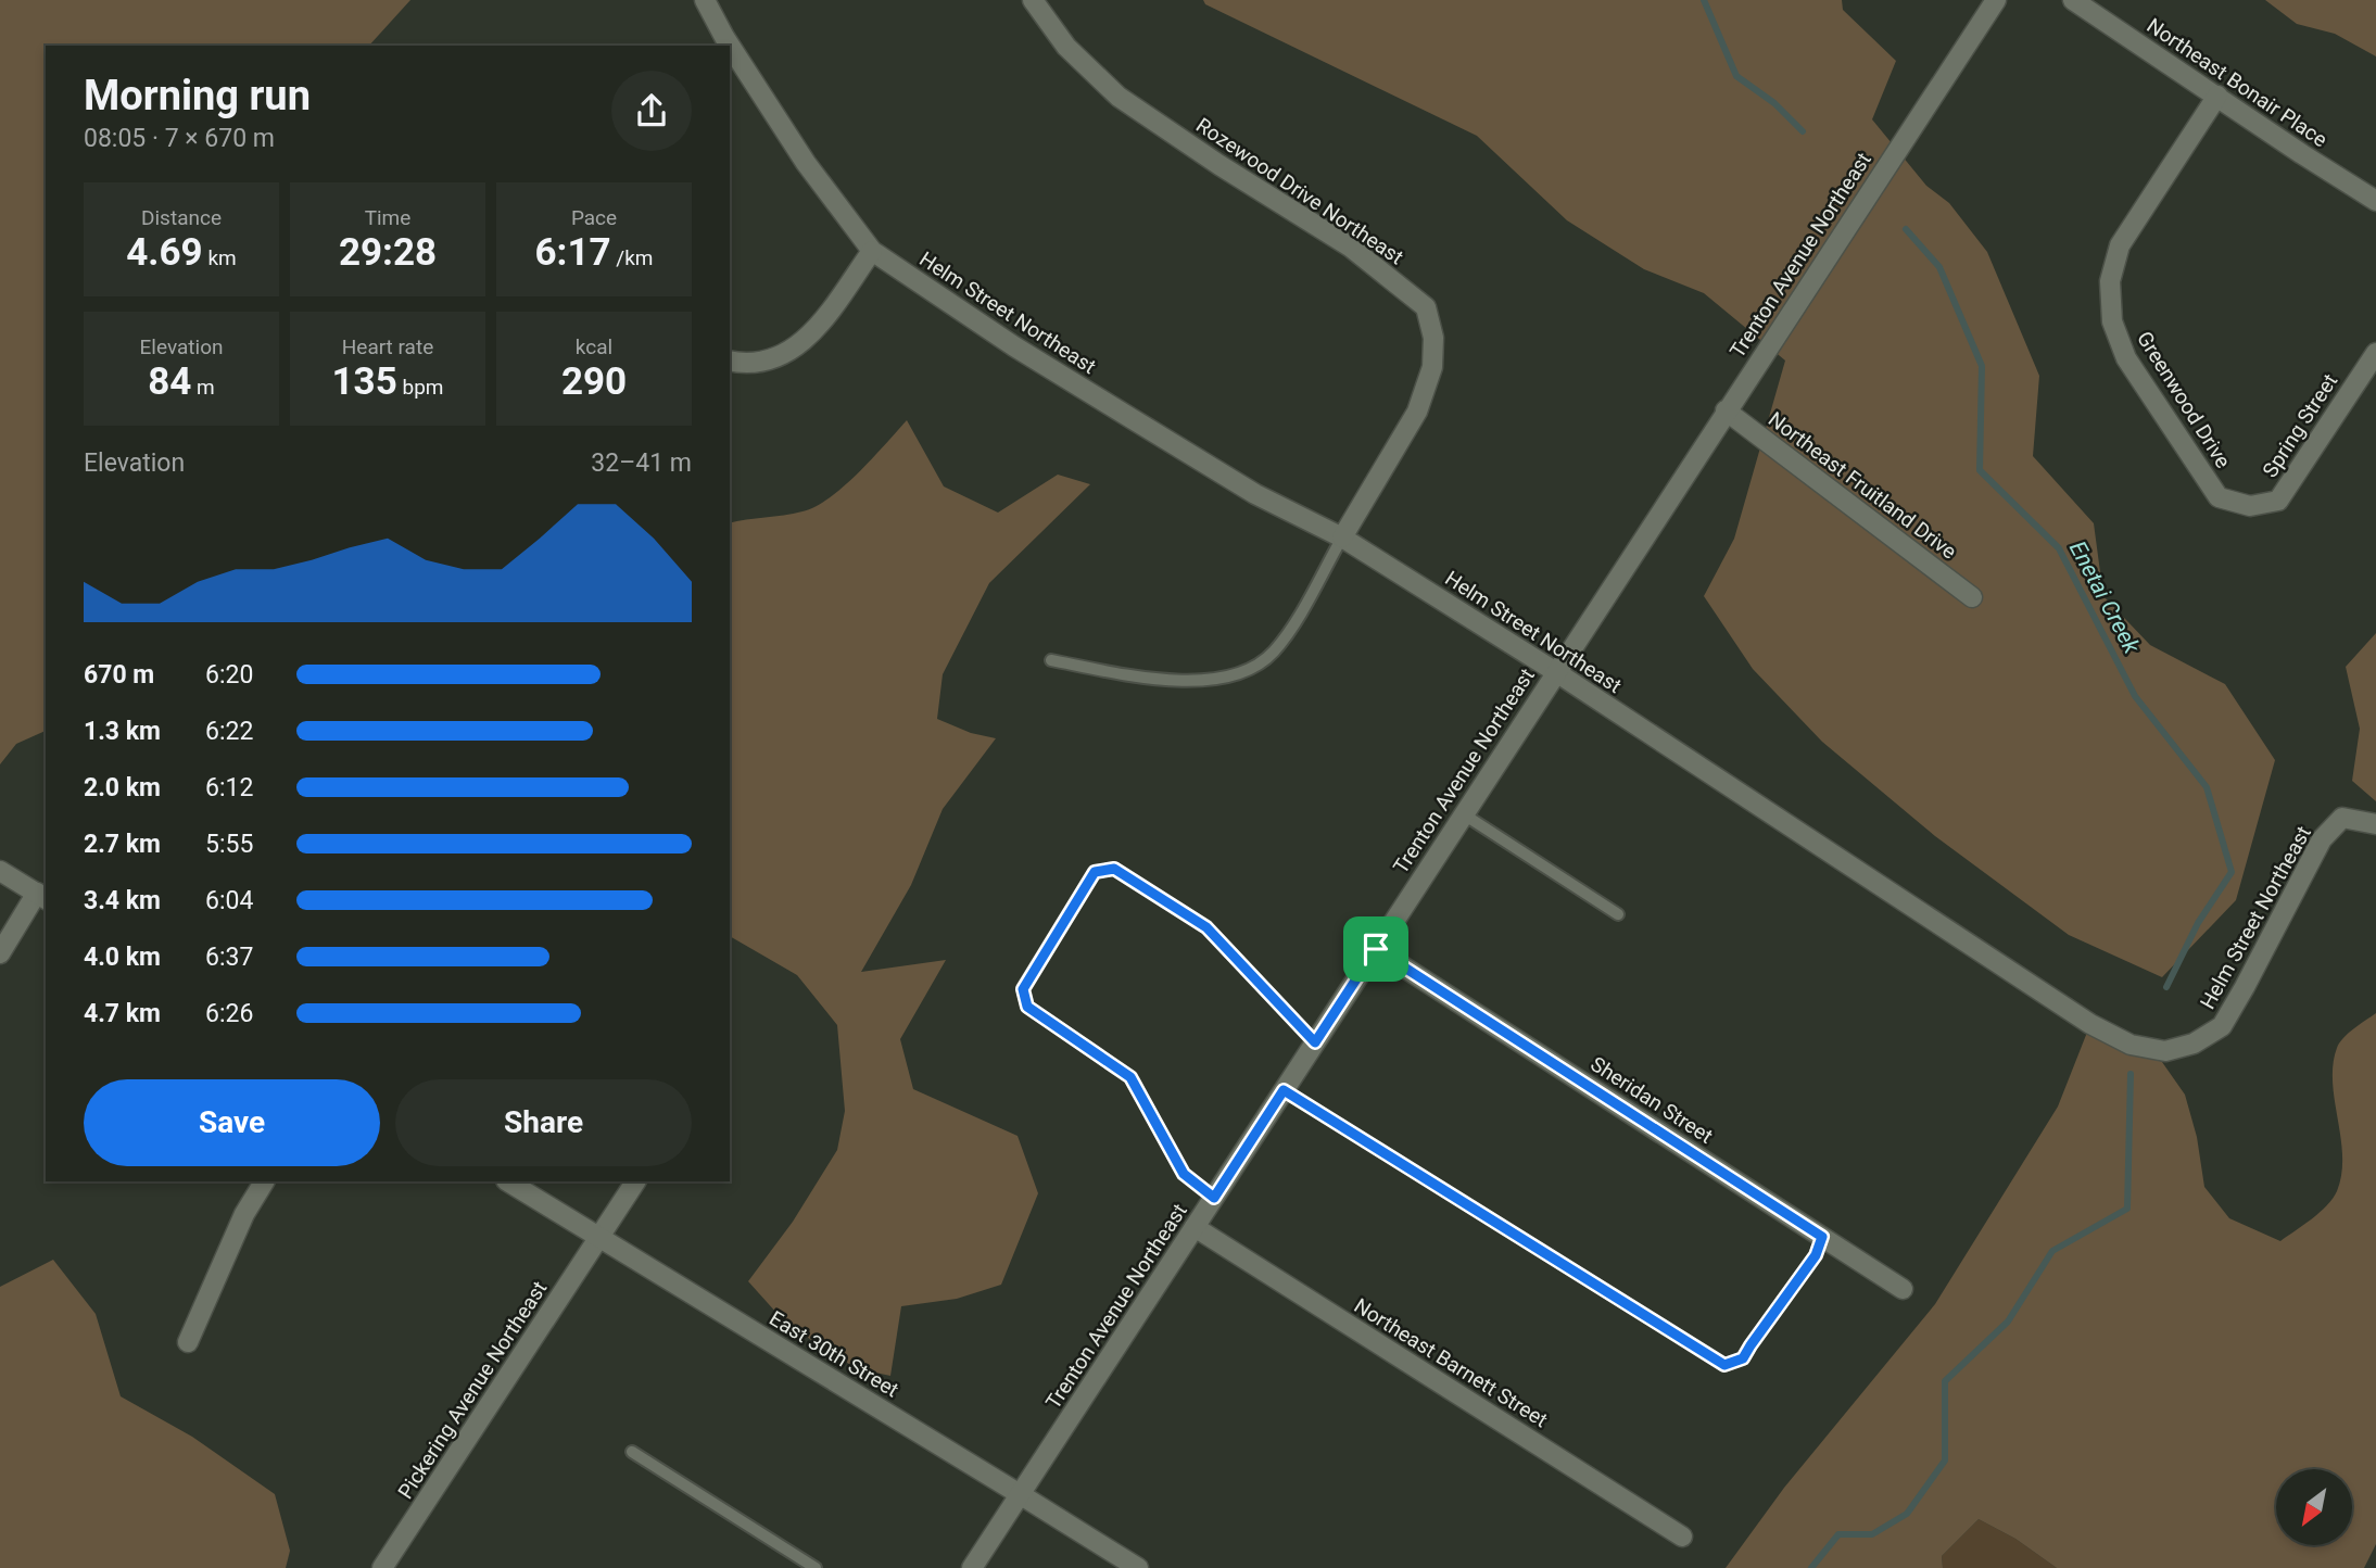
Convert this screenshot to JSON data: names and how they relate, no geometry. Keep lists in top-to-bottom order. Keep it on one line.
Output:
{"streets":{"street":["Northeast Bonair Place","Rozewood Drive Northeast","Trenton Avenue Northeast","Helm Street Northeast","Greenwood Drive","Spring Street","Northeast Fruitland Drive","Sheridan Street","East 30th Street","Northeast Barnett Street","Pickering Avenue Northeast"]},"crossings":[["Northeast Bonair Place","Greenwood Drive"],["Rozewood Drive Northeast","Helm Street Northeast"],["Trenton Avenue Northeast","Helm Street Northeast"],["Trenton Avenue Northeast","Northeast Fruitland Drive"],["Trenton Avenue Northeast","Sheridan Street"],["Trenton Avenue Northeast","East 30th Street"],["Trenton Avenue Northeast","Northeast Barnett Street"],["Greenwood Drive","Spring Street"],["East 30th Street","Pickering Avenue Northeast"]],"water":["Enetai Creek"],"north":"bottom left","page":{"heading":["Morning run","08:05 · 7 × 670 m"],"stats":[["Distance","4.69 km"],["Time","29:28"],["Pace","6:17 /km"],["Elevation","84 m"],["Heart rate","135 bpm"],["kcal","290"]],"chart":["Elevation","32–41 m"],"list":[{"name":"670 m","note":"6:20"},{"name":"1.3 km","note":"6:22"},{"name":"2.0 km","note":"6:12"},{"name":"2.7 km","note":"5:55"},{"name":"3.4 km","note":"6:04"},{"name":"4.0 km","note":"6:37"},{"name":"4.7 km","note":"6:26"}],"buttons":["Save","Share"]}}
